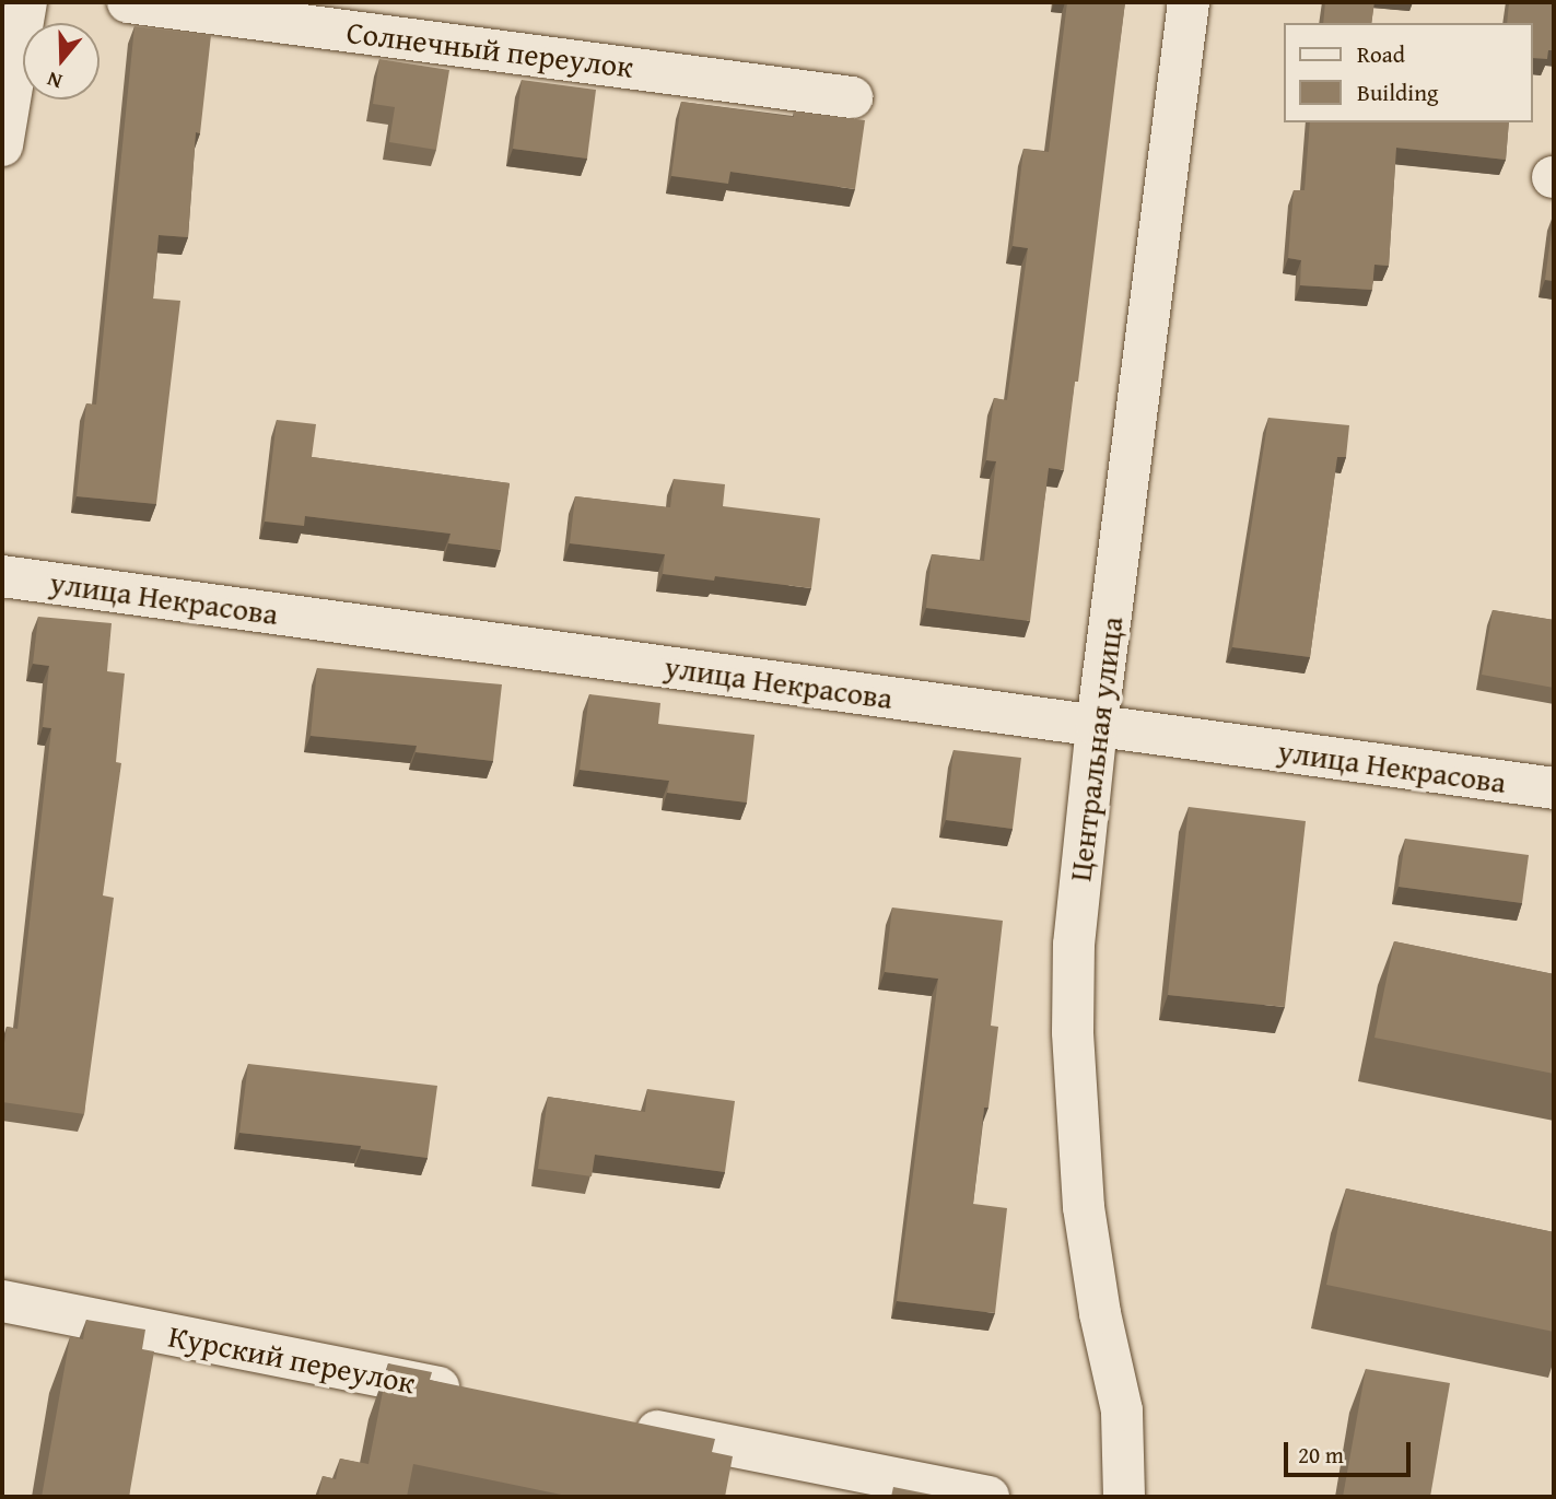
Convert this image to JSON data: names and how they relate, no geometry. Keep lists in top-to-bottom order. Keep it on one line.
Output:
{"streets":{"street":["Солнечный переулок","улица Некрасова","Центральная улица","Курский переулок"]},"crossings":[["улица Некрасова","Центральная улица"]],"legend":["Road","Building"],"scale_bar":"20 m","north":"bottom"}
